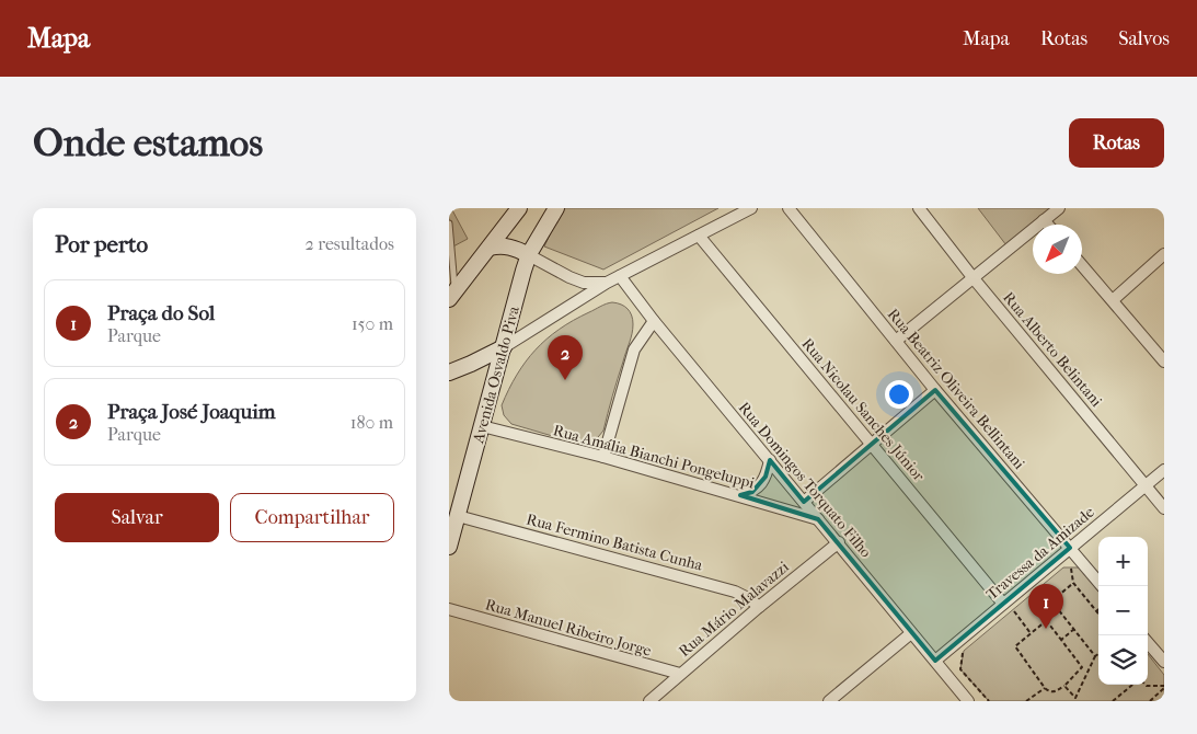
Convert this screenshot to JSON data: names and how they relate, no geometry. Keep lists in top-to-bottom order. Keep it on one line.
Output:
{"streets":{"main road":["Avenida Osvaldo Piva"],"street":["Rua Alberto Belintani","Rua Beatriz Oliveira Bellintani","Rua Nicolau Sanches Júnior","Rua Amália Bianchi Pongeluppi","Rua Domingos Torquato Filho","Rua Fermino Batista Cunha","Travessa da Amizade","Rua Mário Malavazzi","Rua Manuel Ribeiro Jorge"]},"crossings":[["Rua Alberto Belintani","Travessa da Amizade"],["Avenida Osvaldo Piva","Rua Amália Bianchi Pongeluppi"],["Avenida Osvaldo Piva","Rua Fermino Batista Cunha"],["Rua Beatriz Oliveira Bellintani","Travessa da Amizade"],["Rua Nicolau Sanches Júnior","Travessa da Amizade"],["Rua Amália Bianchi Pongeluppi","Rua Domingos Torquato Filho"],["Rua Domingos Torquato Filho","Travessa da Amizade"],["Rua Domingos Torquato Filho","Rua Mário Malavazzi"],["Rua Fermino Batista Cunha","Rua Mário Malavazzi"],["Rua Mário Malavazzi","Rua Manuel Ribeiro Jorge"]],"north":"bottom left","page":{"header":"Mapa","nav":["Mapa","Rotas","Salvos"],"buttons":["Rotas",["Salvar","Compartilhar"]],"title":"Onde estamos","heading":["Por perto","2 resultados"],"list":[{"mark":"1","name":"Praça do Sol","note":"Parque","value":"150 m"},{"mark":"2","name":"Praça José Joaquim","note":"Parque","value":"180 m"}],"pins":["2","1"],"map_buttons":["+","−"]}}
